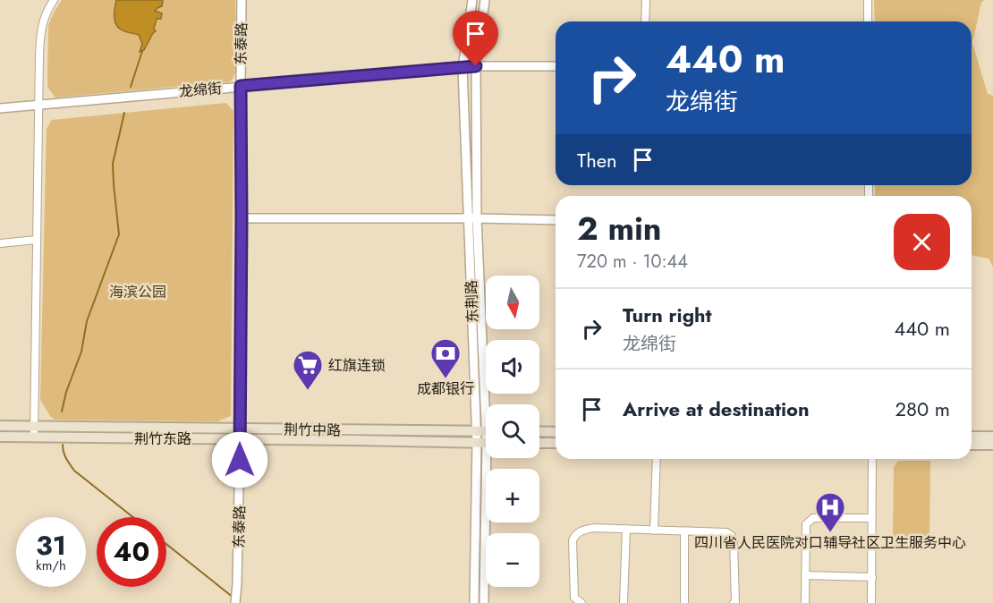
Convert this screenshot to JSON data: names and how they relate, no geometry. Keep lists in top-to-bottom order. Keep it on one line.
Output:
{"streets":{"main road":["荆竹中路","荆竹东路"],"street":["东泰路","龙绵街","东荆路"]},"crossings":[["东泰路","龙绵街"],["东泰路","荆竹中路"],["东泰路","荆竹东路"],["龙绵街","东荆路"],["东荆路","荆竹中路"],["荆竹中路","荆竹东路"]],"parks":["海滨公园"],"places":{"bank":["成都银行"],"supermarket":["红旗连锁"],"hospital":["四川省人民医院对口辅导社区卫生服务中心"]},"north":"bottom","page":{"turn":["440 m","龙绵街"],"then":"Then","heading":["2 min","720 m · 10:44"],"map_buttons":["+","−"],"list":[{"name":"Turn right","note":"龙绵街","value":"440 m"},{"name":"Arrive at destination","value":"280 m"}],"speed":"31 km/h","limit":"40"}}
